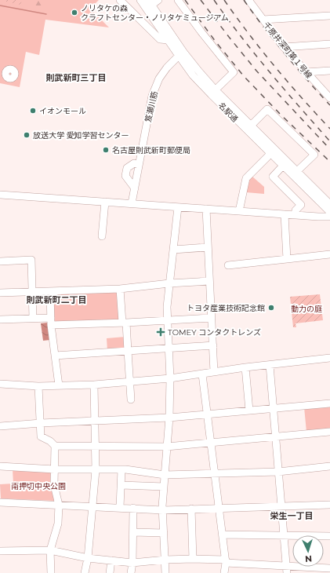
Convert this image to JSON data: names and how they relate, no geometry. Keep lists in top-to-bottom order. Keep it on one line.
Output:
{"streets":{"street":["千原井深町第１号線","笈瀬川筋","名駅通"]},"crossings":[["笈瀬川筋","名駅通"]],"districts":["則武新町三丁目","則武新町二丁目","栄生一丁目"],"parks":["動力の庭","南押切中央公園"],"places":{"other":["ノリタケの森 クラフトセンター・ノリタケミュージアム","イオンモール","放送大学 愛知学習センター","名古屋則武新町郵便局","トヨタ産業技術記念館"],"health":["TOMEY コンタクトレンズ"]},"north":"bottom"}
